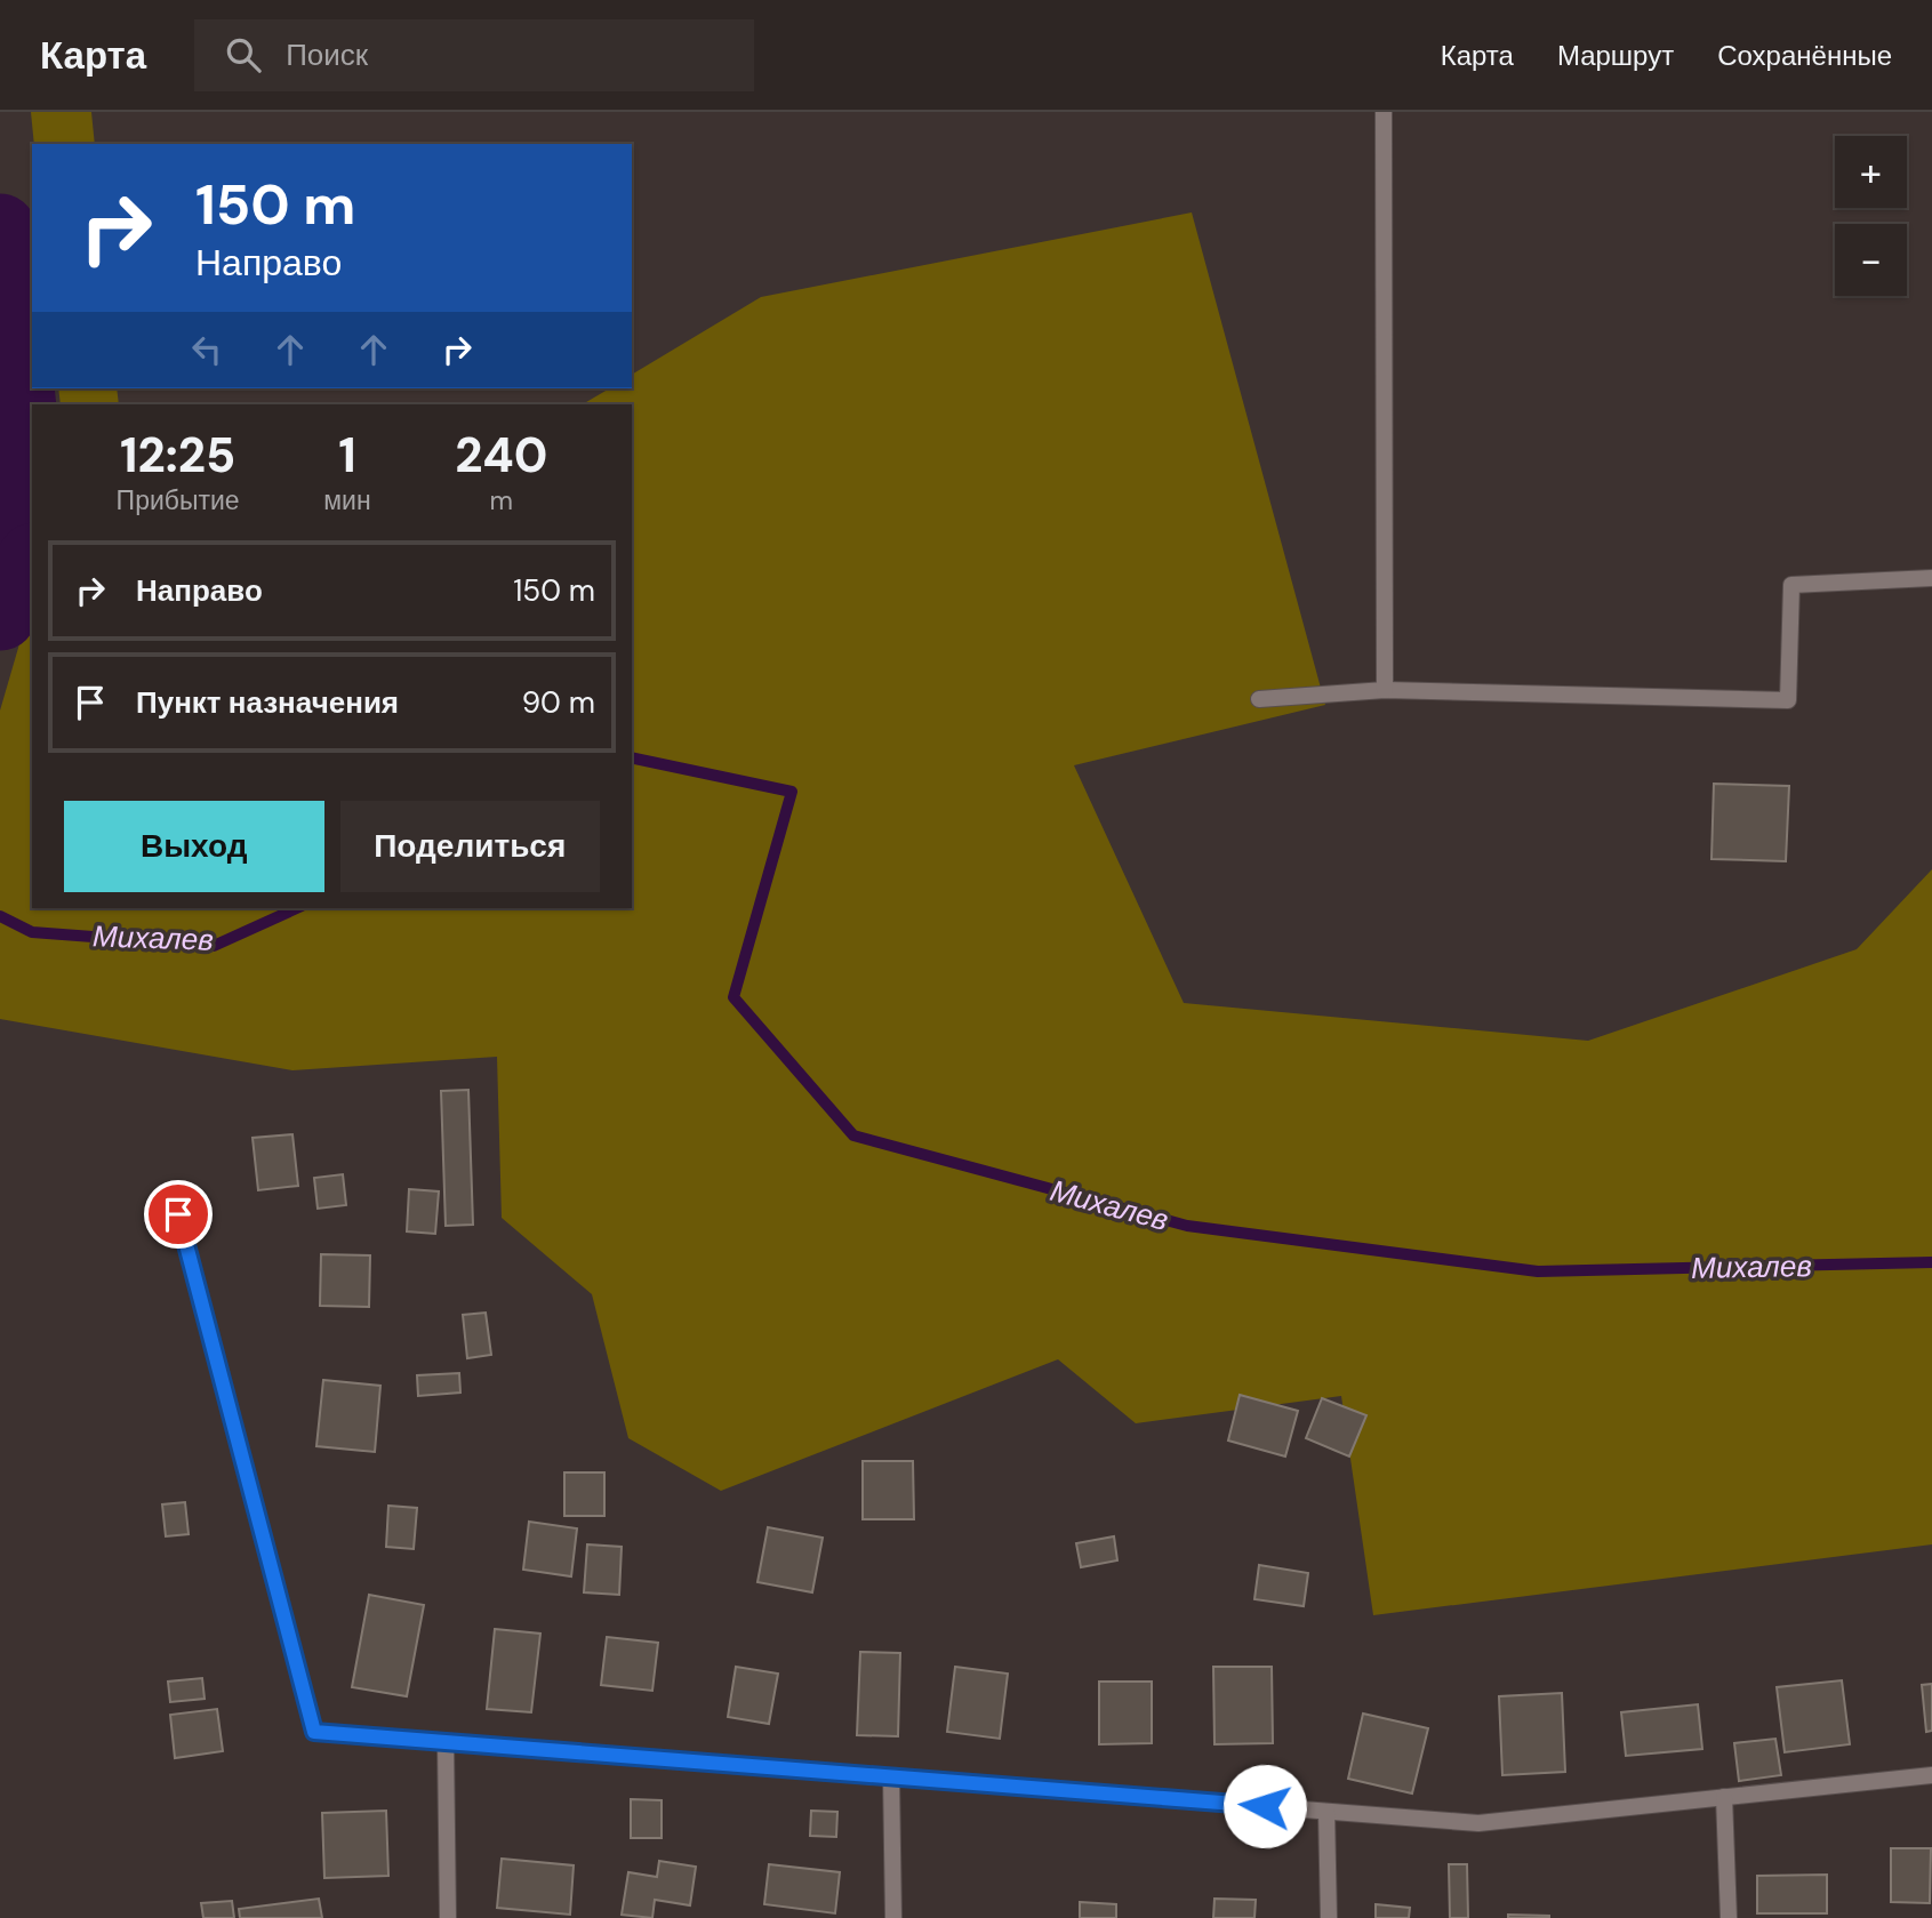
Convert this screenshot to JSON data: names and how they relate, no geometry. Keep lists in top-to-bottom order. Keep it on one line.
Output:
{"water":["Михалев"],"page":{"header":"Карта","search":"Поиск","nav":["Карта","Маршрут","Сохранённые"],"map_buttons":["+","−"],"turn":["150 m","Направо"],"eta":["12:25","Прибытие","1","мин","240","m"],"list":[{"name":"Направо","value":"150 m"},{"name":"Пункт назначения","value":"90 m"}],"buttons":["Выход","Поделиться"]}}
